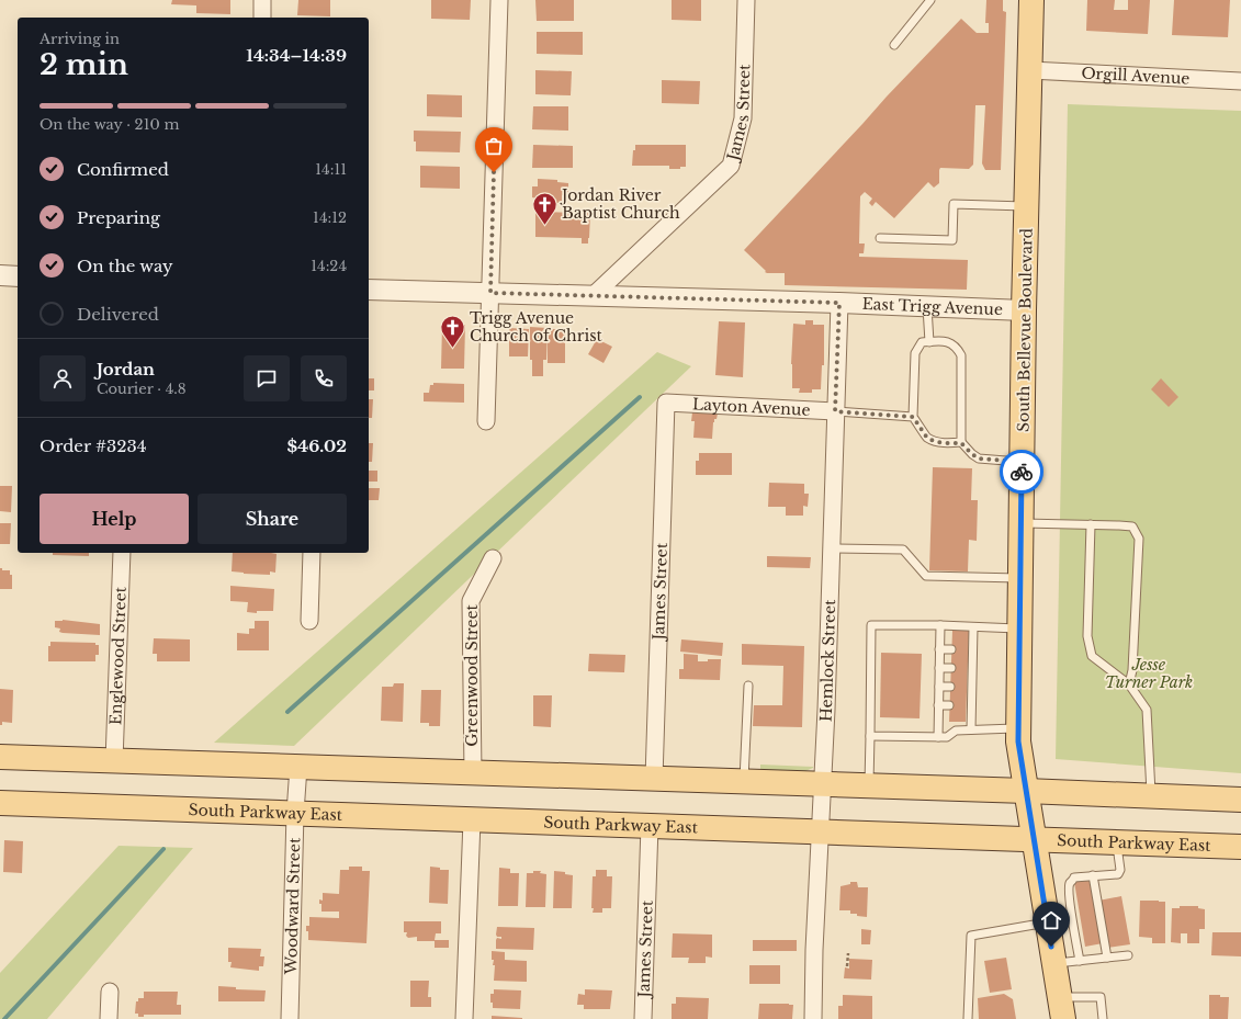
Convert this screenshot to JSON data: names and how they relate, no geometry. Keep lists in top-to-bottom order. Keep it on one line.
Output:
{"streets":{"main road":["South Bellevue Boulevard","South Parkway East"],"street":["Orgill Avenue","James Street","East Trigg Avenue","Layton Avenue","Englewood Street","Hemlock Street","Greenwood Street","Woodward Street"]},"crossings":[["Orgill Avenue","South Bellevue Boulevard"],["James Street","East Trigg Avenue"],["James Street","Layton Avenue"],["James Street","South Parkway East"],["East Trigg Avenue","South Bellevue Boulevard"],["East Trigg Avenue","Hemlock Street"],["South Bellevue Boulevard","South Parkway East"],["Layton Avenue","Hemlock Street"],["Hemlock Street","South Parkway East"],["South Parkway East","Woodward Street"]],"parks":["Jesse Turner Park"],"places":{"church":["Jordan River Baptist Church","Trigg Avenue Church of Christ"]},"page":{"heading":["2 min","Arriving in","14:34–14:39"],"panel":["Jordan","Courier · 4.8","Order #3234","$46.02"],"bar":"On the way · 210 m","list":[["Confirmed","14:11"],["Preparing","14:12"],["On the way","14:24"],"Delivered"],"buttons":["Help","Share"]}}
